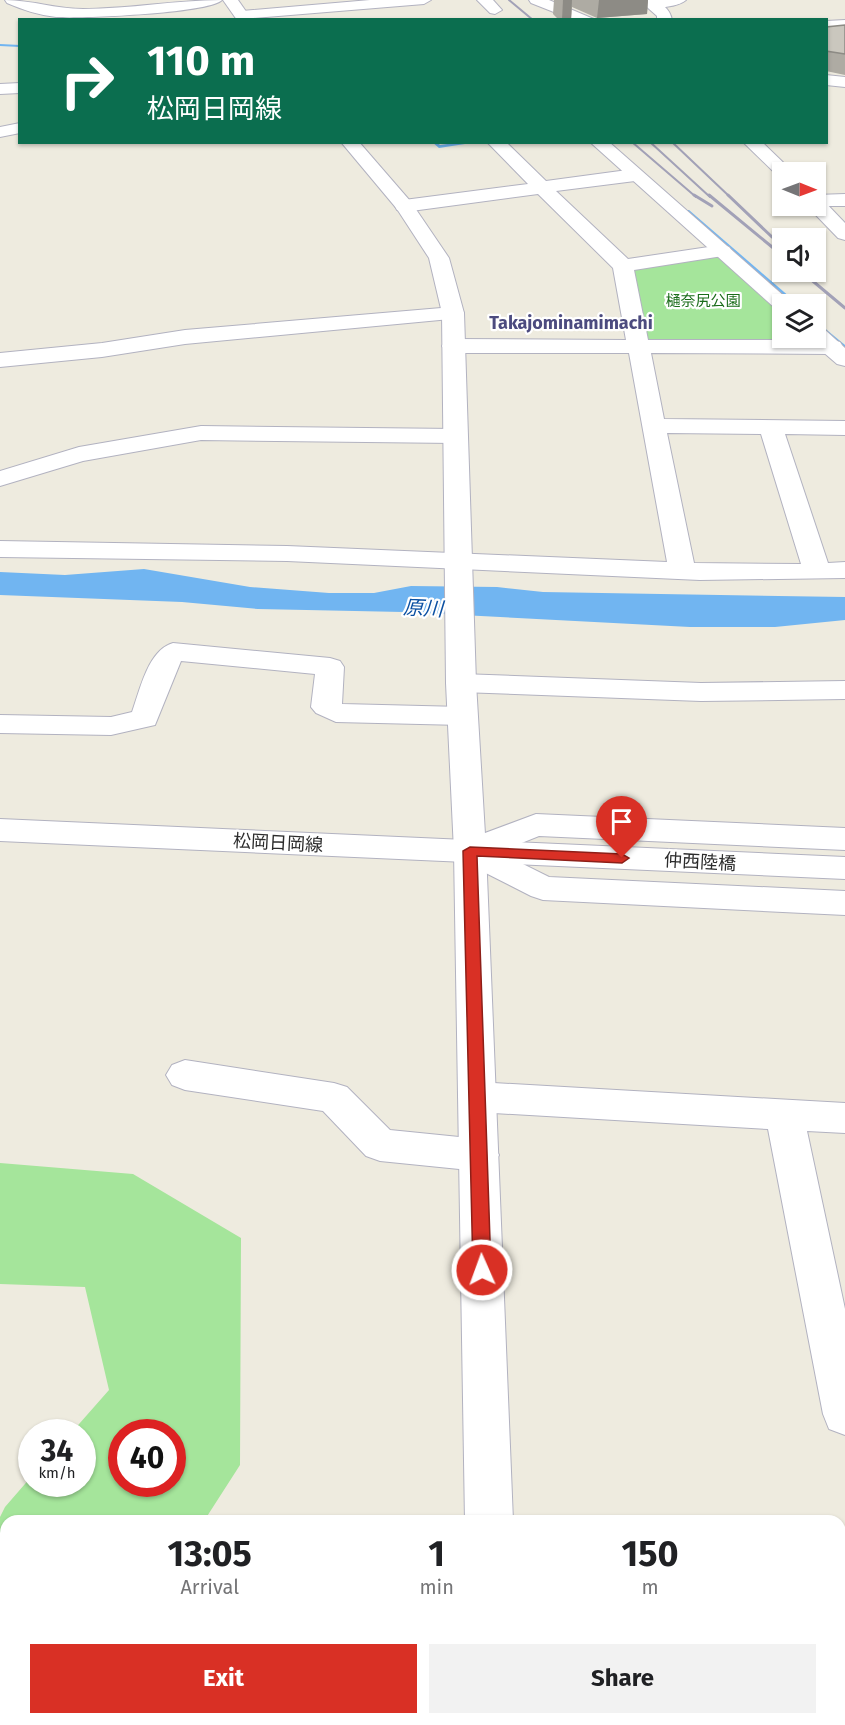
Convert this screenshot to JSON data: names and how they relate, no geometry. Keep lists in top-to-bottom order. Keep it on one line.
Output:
{"streets":{"street":["松岡日岡線","仲西陸橋"]},"crossings":[["松岡日岡線","仲西陸橋"]],"districts":["Takajominamimachi"],"water":["原川"],"parks":["樋奈尻公園"],"north":"right","page":{"turn":["110 m","松岡日岡線"],"speed":"34 km/h","limit":"40","eta":["13:05","Arrival","1","min","150","m"],"buttons":["Exit","Share"]}}
